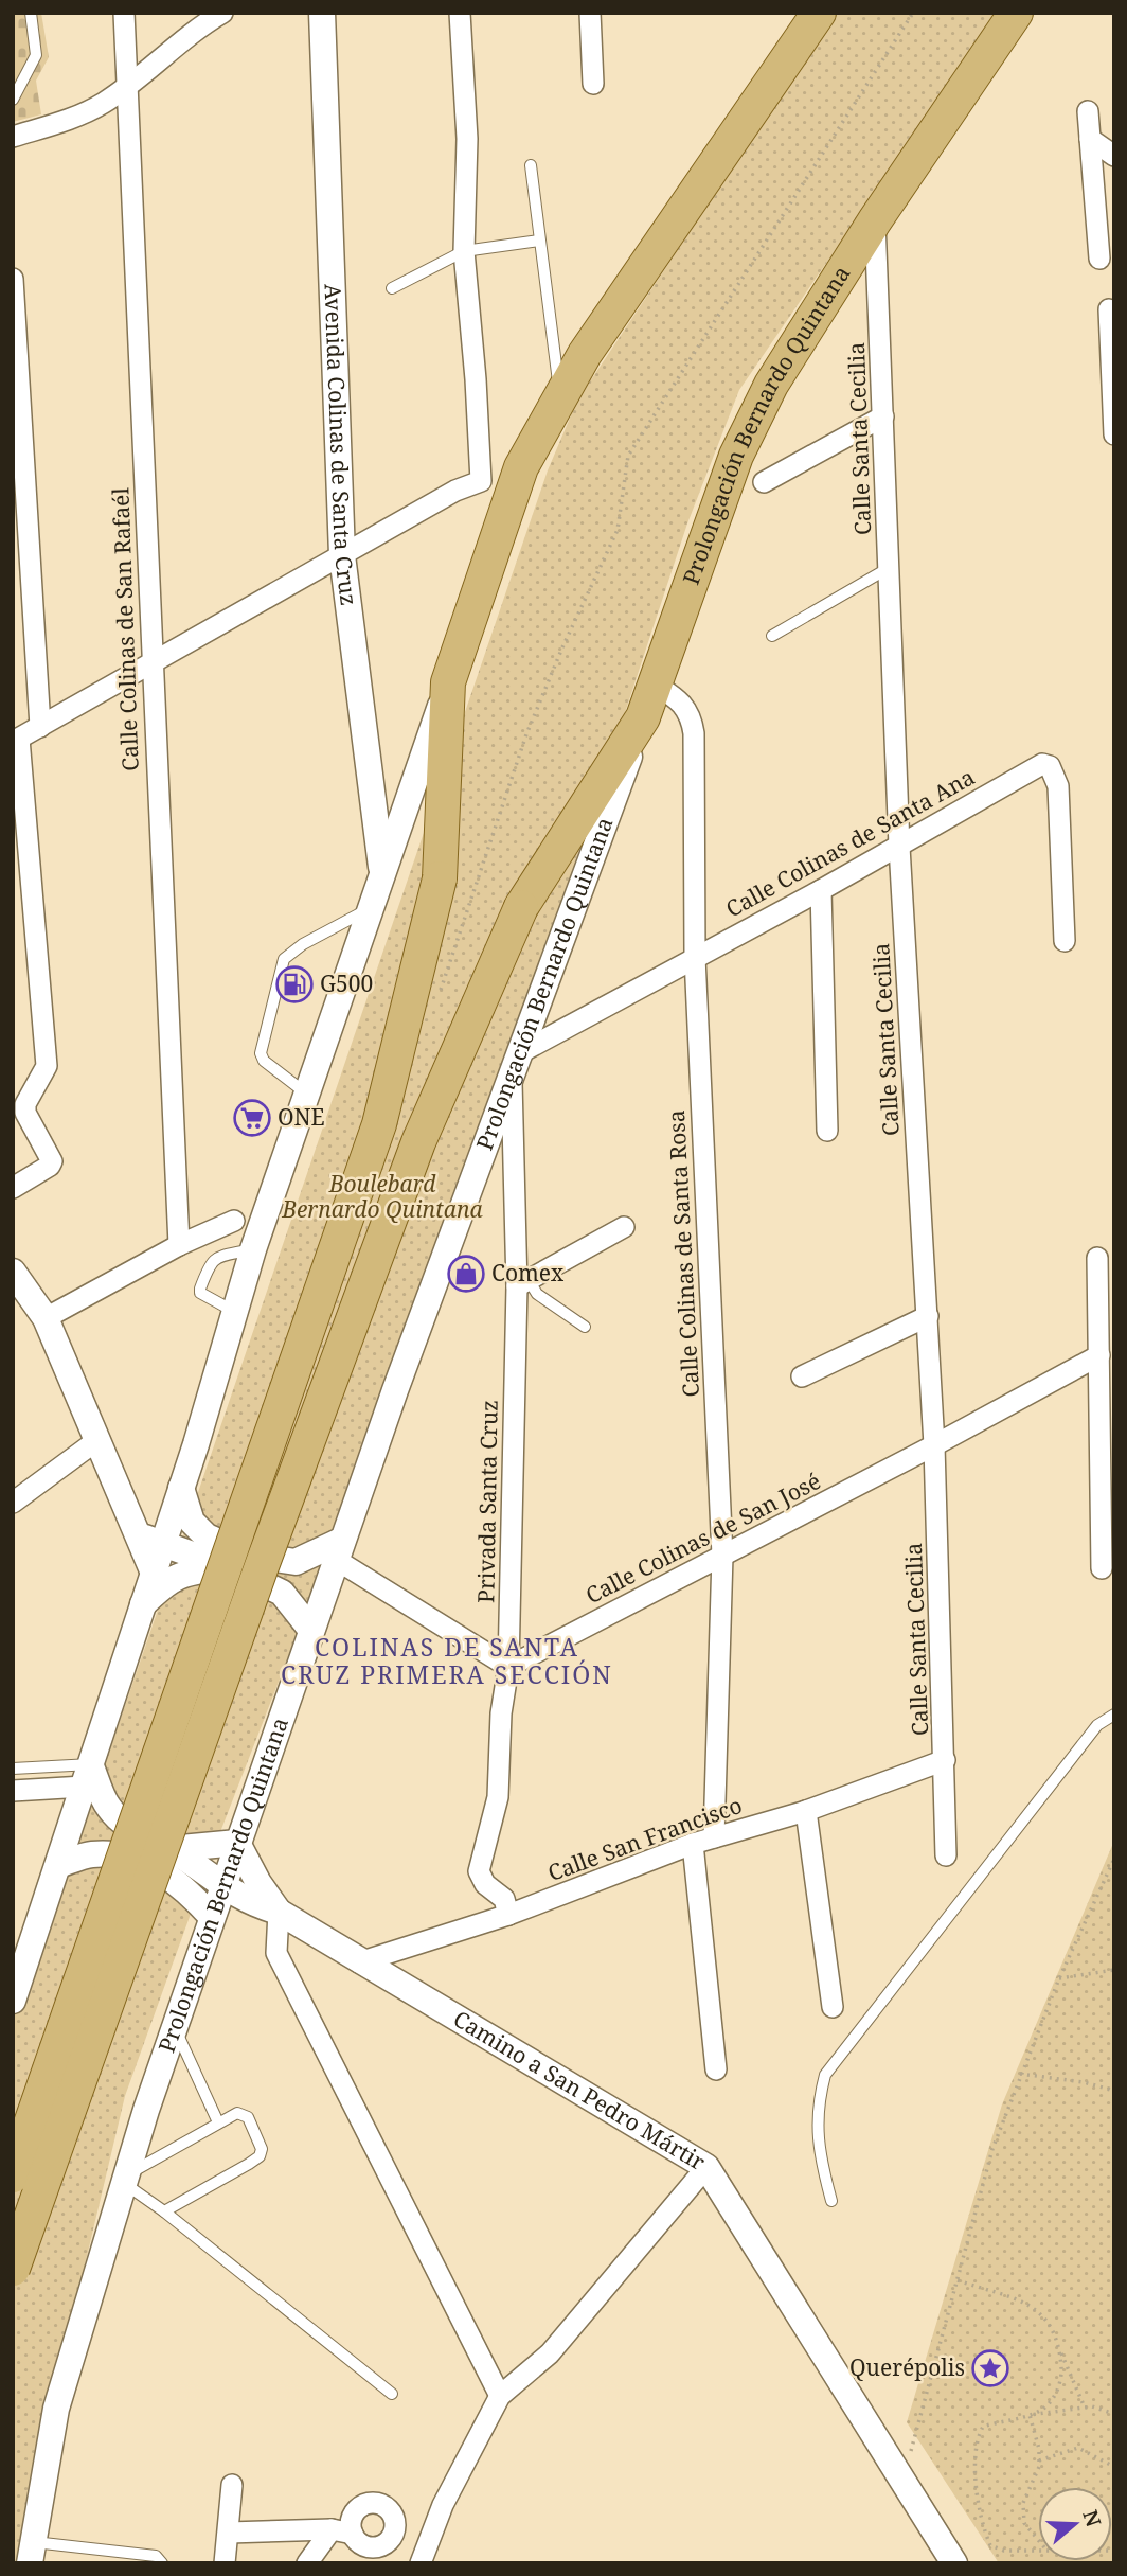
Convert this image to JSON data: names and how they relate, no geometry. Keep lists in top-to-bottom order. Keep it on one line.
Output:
{"streets":{"main road":["Prolongación Bernardo Quintana"],"street":["Calle Santa Cecilia","Avenida Colinas de Santa Cruz","Calle Colinas de San Rafaél","Calle Colinas de Santa Ana","Calle Colinas de Santa Rosa","Privada Santa Cruz","Calle Colinas de San José","Calle San Francisco","Camino a San Pedro Mártir"]},"crossings":[["Prolongación Bernardo Quintana","Calle Santa Cecilia"],["Prolongación Bernardo Quintana","Calle Colinas de Santa Ana"],["Prolongación Bernardo Quintana","Calle Colinas de Santa Rosa"],["Prolongación Bernardo Quintana","Privada Santa Cruz"],["Prolongación Bernardo Quintana","Camino a San Pedro Mártir"],["Calle Santa Cecilia","Calle Colinas de Santa Ana"],["Calle Santa Cecilia","Calle Colinas de San José"],["Calle Santa Cecilia","Calle San Francisco"],["Calle Colinas de Santa Ana","Calle Colinas de Santa Rosa"],["Calle Colinas de Santa Ana","Privada Santa Cruz"],["Calle Colinas de Santa Rosa","Calle Colinas de San José"],["Calle Colinas de Santa Rosa","Calle San Francisco"],["Privada Santa Cruz","Calle Colinas de San José"],["Privada Santa Cruz","Calle San Francisco"],["Calle San Francisco","Camino a San Pedro Mártir"]],"districts":["COLINAS DE SANTA CRUZ PRIMERA SECCIÓN"],"parks":["Boulebard Bernardo Quintana"],"places":{"fuel station":["G500"],"supermarket":["ONE"],"shop":["Comex"],"place":["Querépolis"]},"north":"right"}
